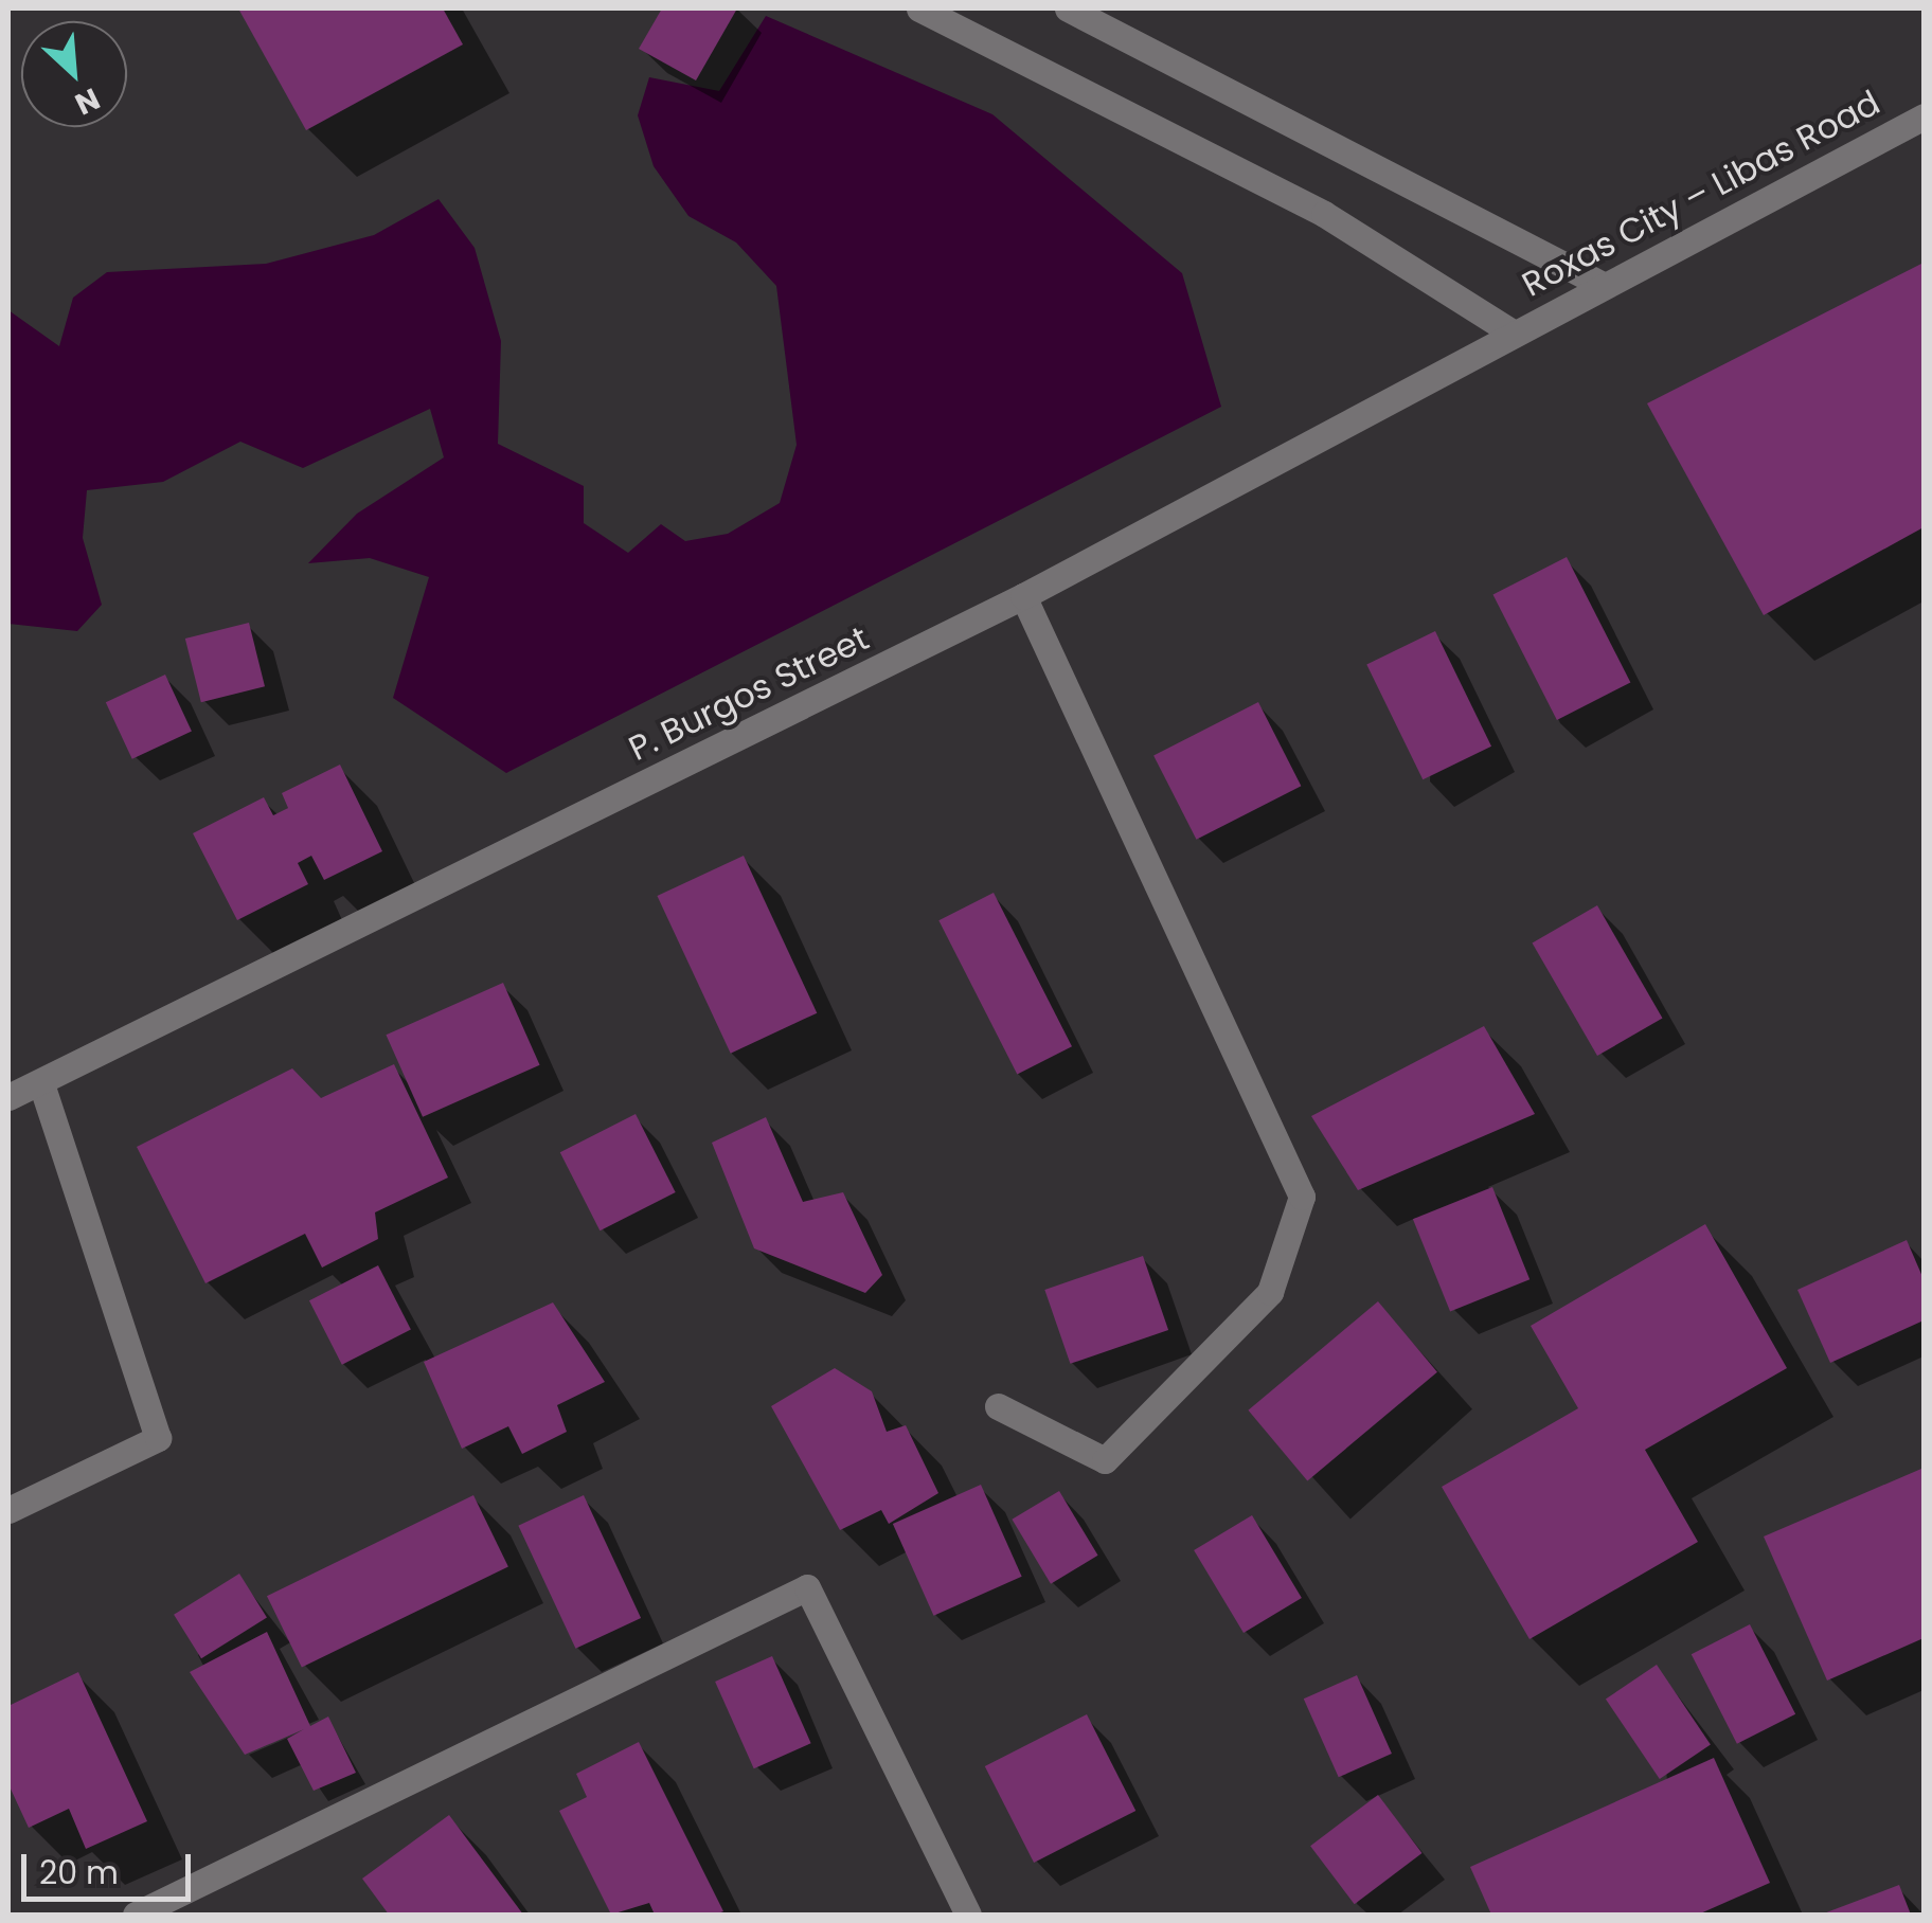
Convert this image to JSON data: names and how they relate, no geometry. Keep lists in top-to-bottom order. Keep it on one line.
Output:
{"streets":{"street":["Roxas City – Libas Road","P. Burgos Street"]},"crossings":[["Roxas City – Libas Road","P. Burgos Street"]],"scale_bar":"20 m","north":"bottom right"}
